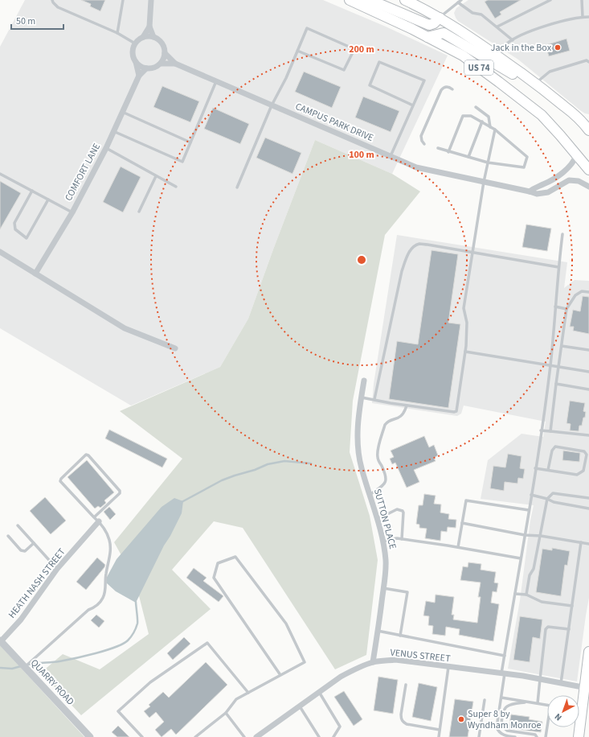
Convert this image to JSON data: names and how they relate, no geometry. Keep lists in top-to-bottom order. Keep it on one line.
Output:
{"streets":{"highway":["US 74"],"street":["CAMPUS PARK DRIVE","COMFORT LANE","SUTTON PLACE","HEATH NASH STREET","VENUS STREET","QUARRY ROAD"]},"crossings":[["CAMPUS PARK DRIVE","COMFORT LANE"],["SUTTON PLACE","VENUS STREET"],["HEATH NASH STREET","QUARRY ROAD"]],"places":["Jack in the Box","Super 8 by Wyndham Monroe"],"scale_bar":"50 m","north":"bottom left","rings":["200 m","100 m"]}
